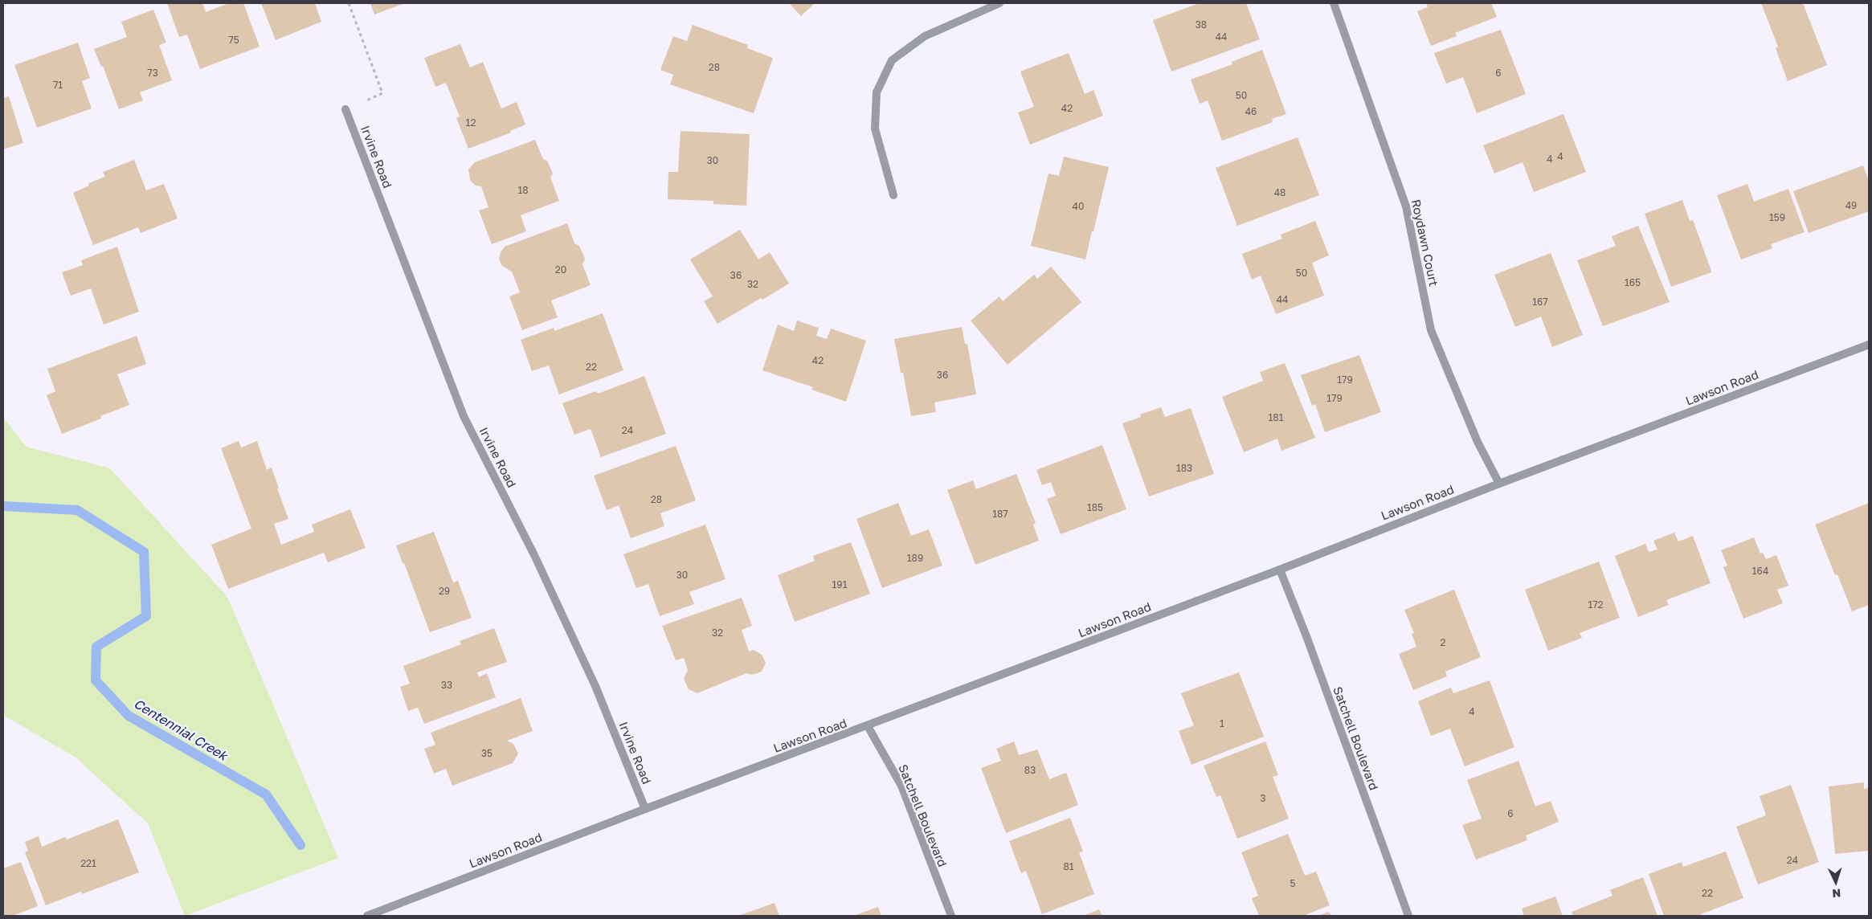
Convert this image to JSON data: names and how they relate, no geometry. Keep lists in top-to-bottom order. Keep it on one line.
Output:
{"streets":{"street":["Irvine Road","Roydawn Court","Lawson Road","Satchell Boulevard"]},"crossings":[["Irvine Road","Lawson Road"],["Roydawn Court","Lawson Road"],["Lawson Road","Satchell Boulevard"]],"water":["Centennial Creek"],"house_numbers":["38","44","75","28","73","6","71","50","42","46","12","4","4","30","18","48","49","40","159","20","50","36","165","32","44","167","42","22","36","179","179","181","24","183","28","185","187","189","164","30","191","29","172","32","2","33","4","1","35","83","3","6","24","221","81","5","22"],"north":"bottom"}
